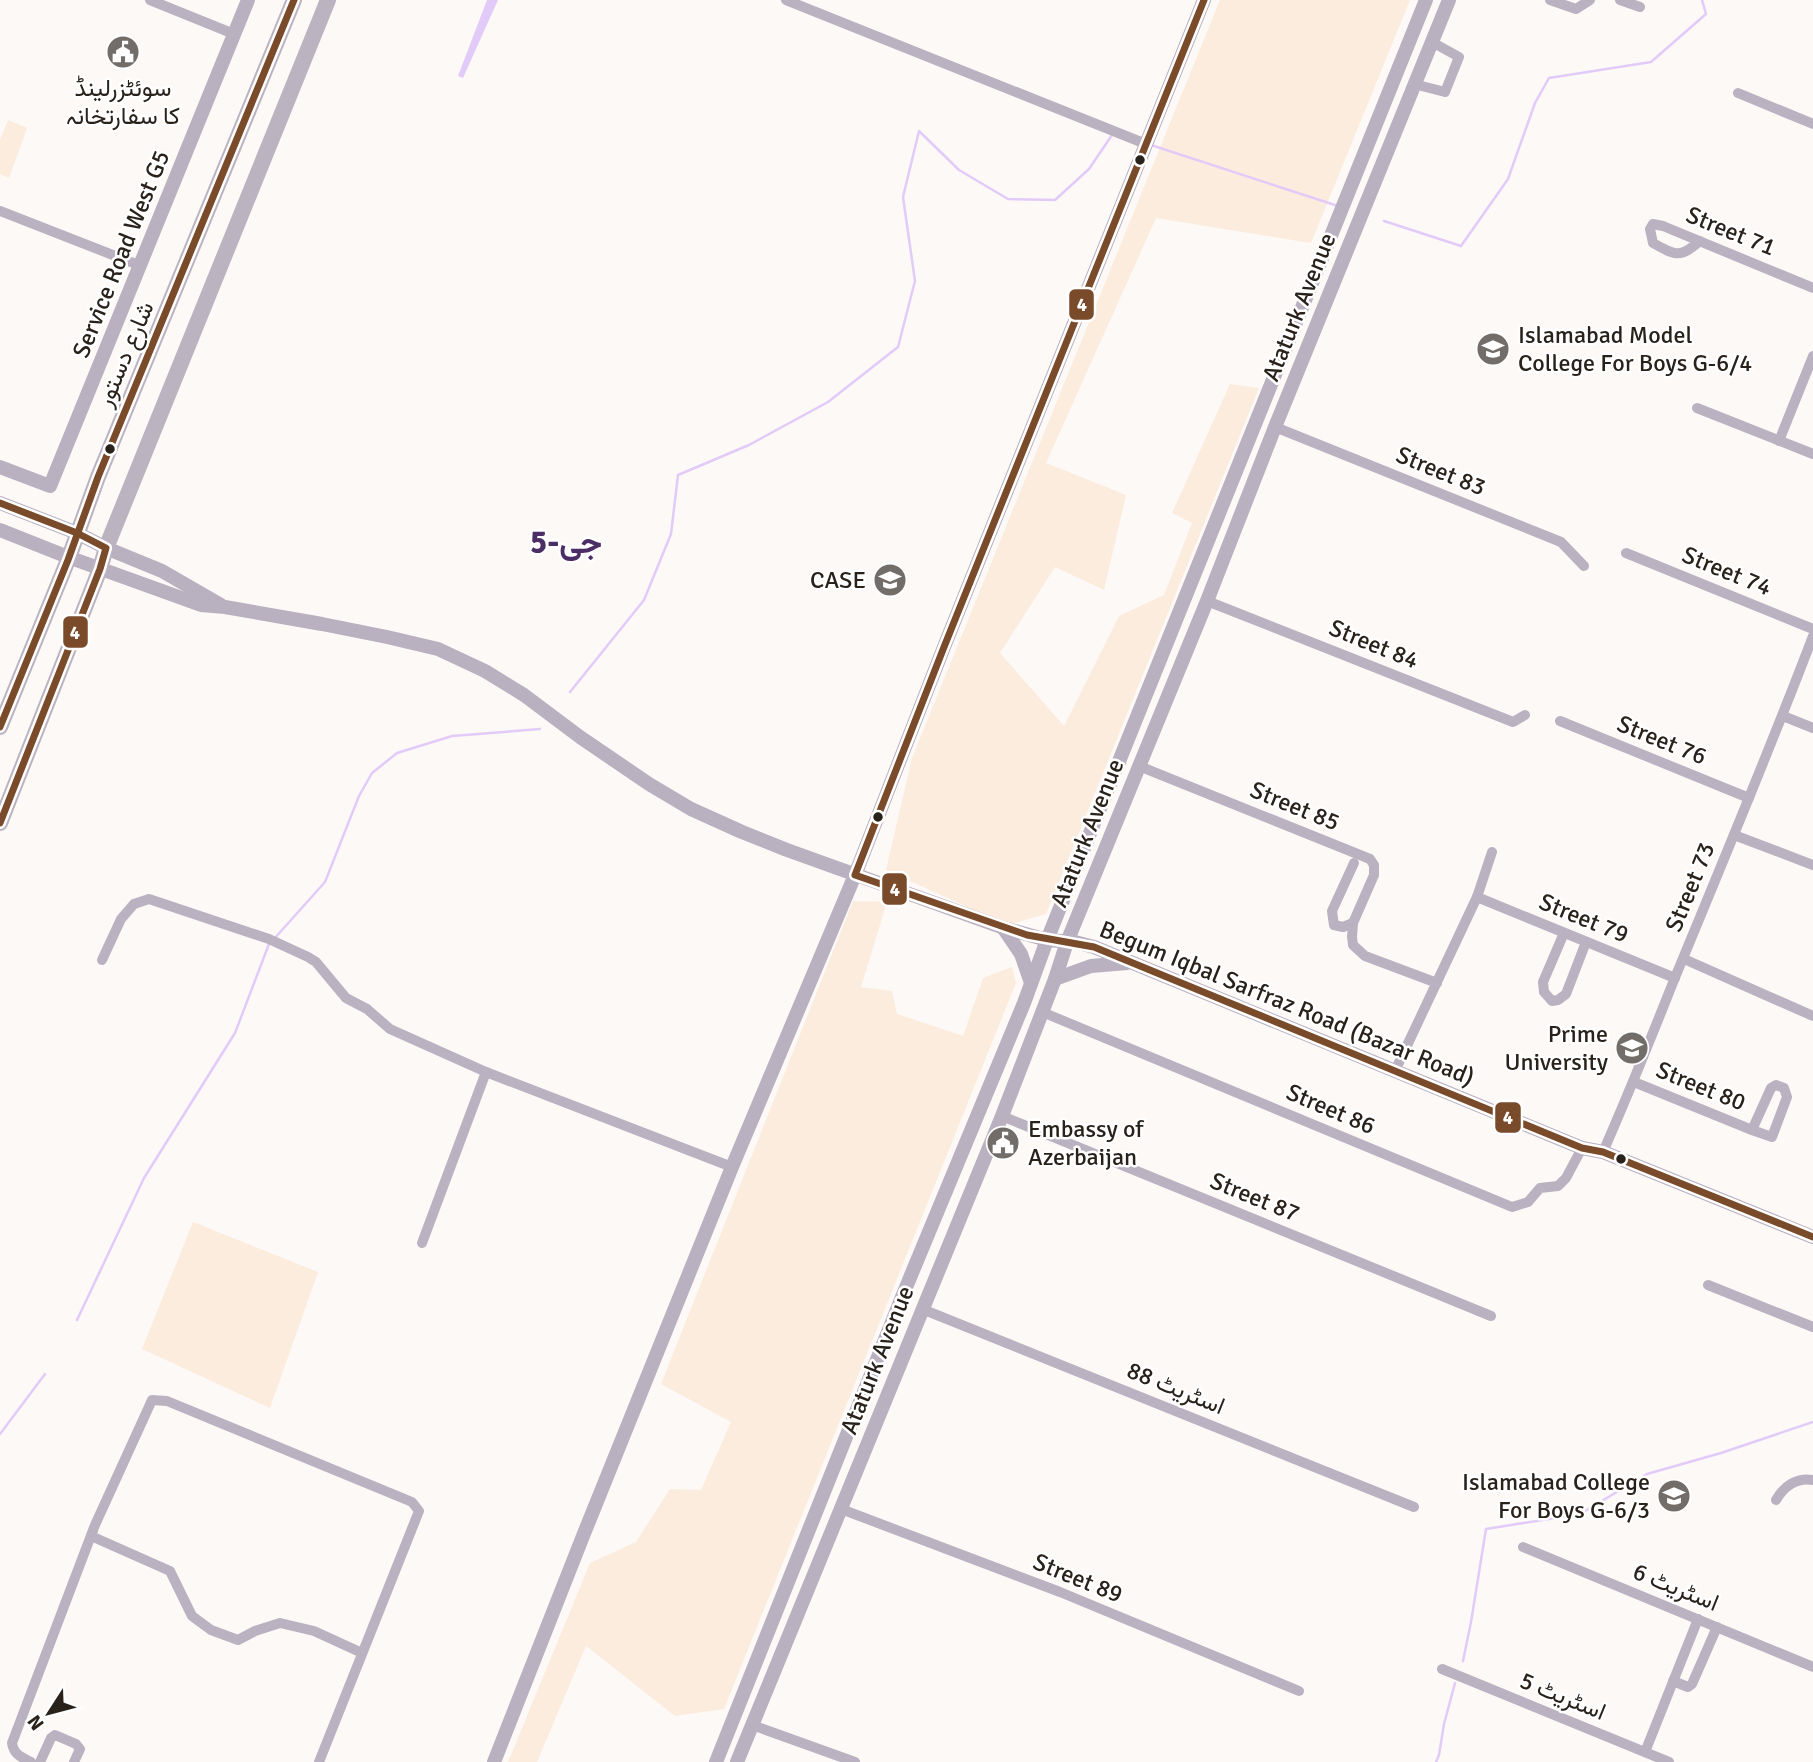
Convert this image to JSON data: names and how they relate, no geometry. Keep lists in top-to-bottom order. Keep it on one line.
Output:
{"streets":{"main road":["شارع دستور"],"street":["Street 71","Service Road West G5","Ataturk Avenue","Street 83","Street 74","Street 84","Street 76","Street 85","Street 73","Street 79","Begum Iqbal Sarfraz Road (Bazar Road)","Street 80","Street 86","Street 87","اسٹریٹ 88","Street 89","اسٹریٹ 6","اسٹریٹ 5"]},"crossings":[["Ataturk Avenue","Street 83"],["Ataturk Avenue","Street 84"],["Ataturk Avenue","Street 85"],["Ataturk Avenue","Begum Iqbal Sarfraz Road (Bazar Road)"],["Ataturk Avenue","Street 86"],["Ataturk Avenue","Street 87"],["Ataturk Avenue","اسٹریٹ 88"],["Ataturk Avenue","Street 89"],["شارع دستور","Begum Iqbal Sarfraz Road (Bazar Road)"],["Street 76","Street 73"],["Street 73","Street 79"],["Street 73","Begum Iqbal Sarfraz Road (Bazar Road)"],["Street 73","Street 80"],["Begum Iqbal Sarfraz Road (Bazar Road)","Street 86"]],"districts":["جی-5"],"places":{"public building":["سوئٹزرلینڈ کا سفارتخانہ","Embassy of Azerbaijan"],"school or university":["Islamabad Model College For Boys G-6/4","CASE","Prime University","Islamabad College For Boys G-6/3"]},"lines":["transit line 4"],"north":"bottom left"}
